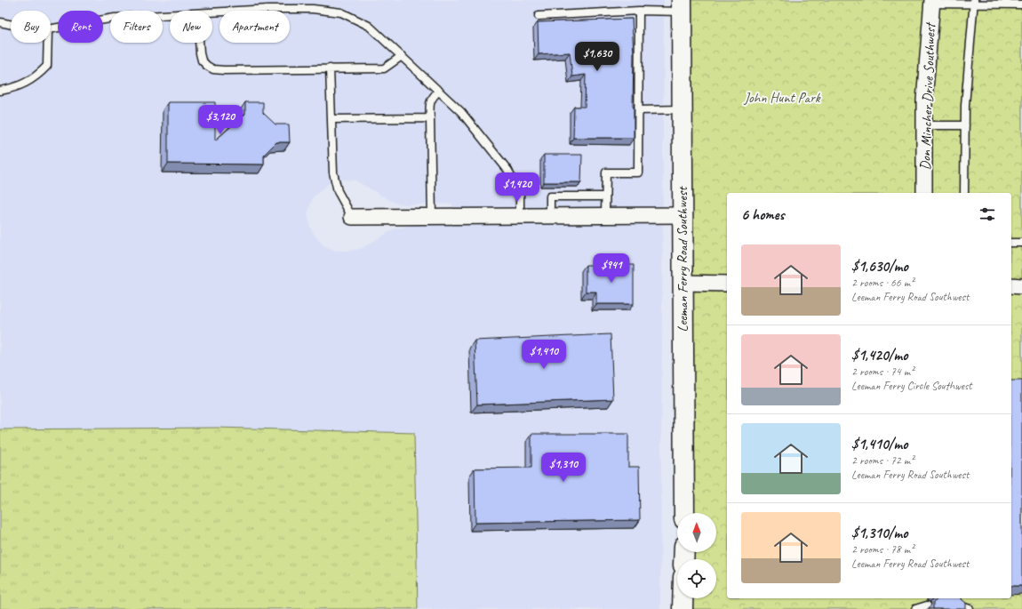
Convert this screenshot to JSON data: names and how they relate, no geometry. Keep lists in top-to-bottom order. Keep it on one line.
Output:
{"streets":{"street":["Don Mincher Drive Southwest","Leeman Ferry Road Southwest"]},"parks":["John Hunt Park"],"north":"top","page":{"chip":["Buy","Rent","Filters","New","Apartment"],"price":["$1,630","$3,120","$1,420","$941","$1,410","$1,310"],"heading":"6 homes","list":[{"name":"$1,630/mo","note":"2 rooms · 66 m² · Leeman Ferry Road Southwest"},{"name":"$1,420/mo","note":"2 rooms · 74 m² · Leeman Ferry Circle Southwest"},{"name":"$1,410/mo","note":"2 rooms · 72 m² · Leeman Ferry Road Southwest"},{"name":"$1,310/mo","note":"2 rooms · 78 m² · Leeman Ferry Road Southwest"}]}}
